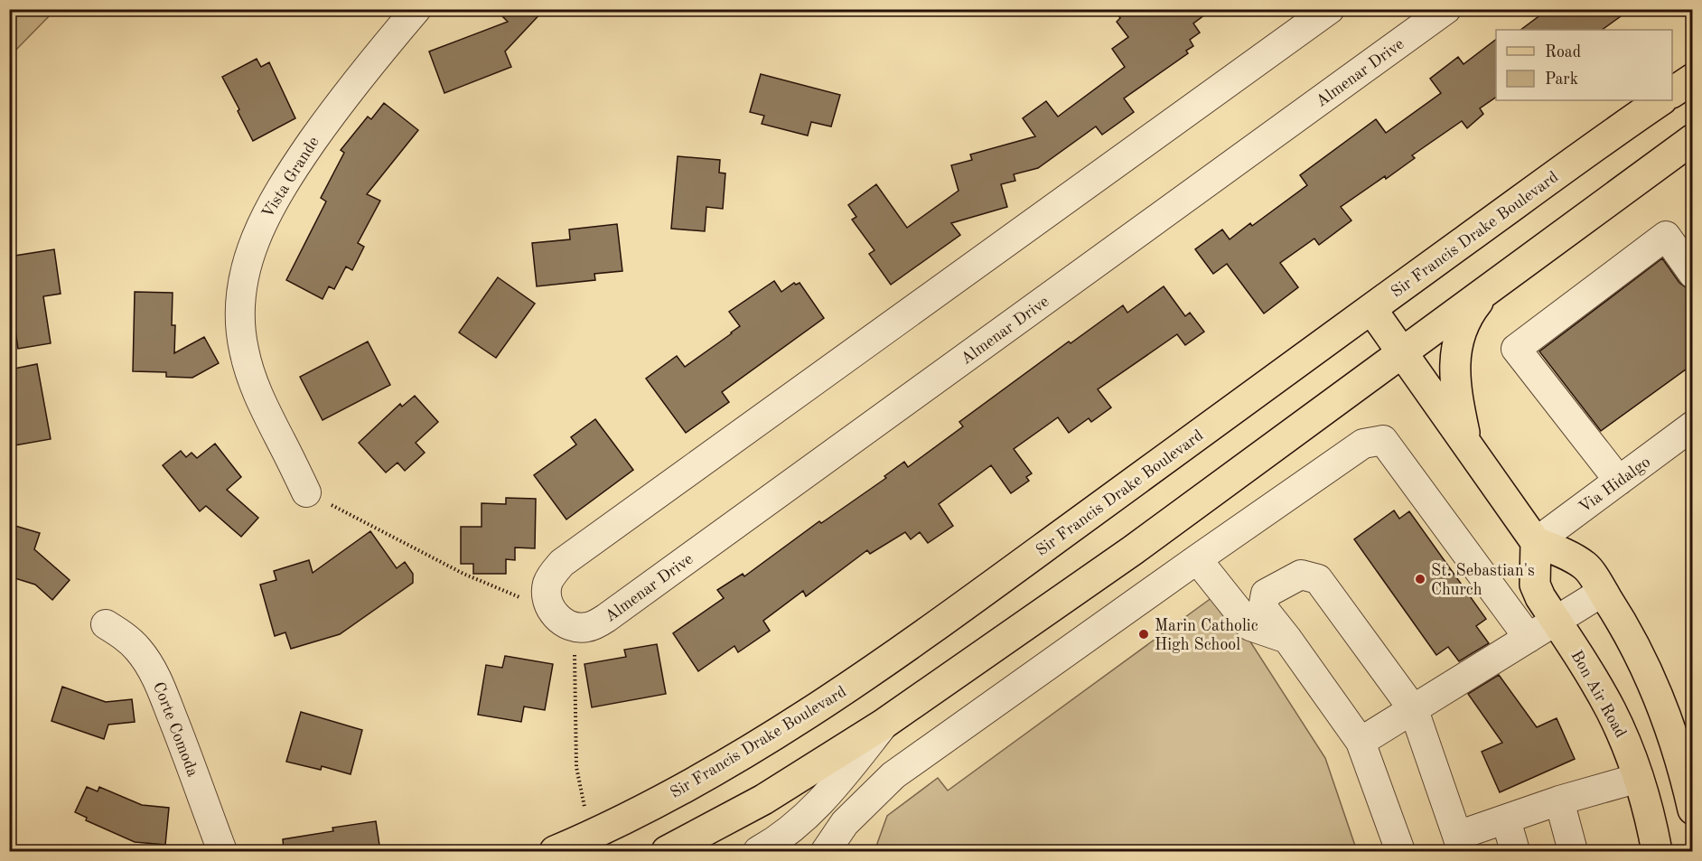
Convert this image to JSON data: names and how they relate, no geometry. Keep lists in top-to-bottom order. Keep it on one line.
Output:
{"streets":{"main road":["Sir Francis Drake Boulevard","Bon Air Road"],"street":["Almenar Drive","Vista Grande","Via Hidalgo","Corte Comoda"]},"crossings":[["Via Hidalgo","Bon Air Road"]],"places":["St. Sebastian's Church","Marin Catholic High School"],"legend":["Road","Park"]}
